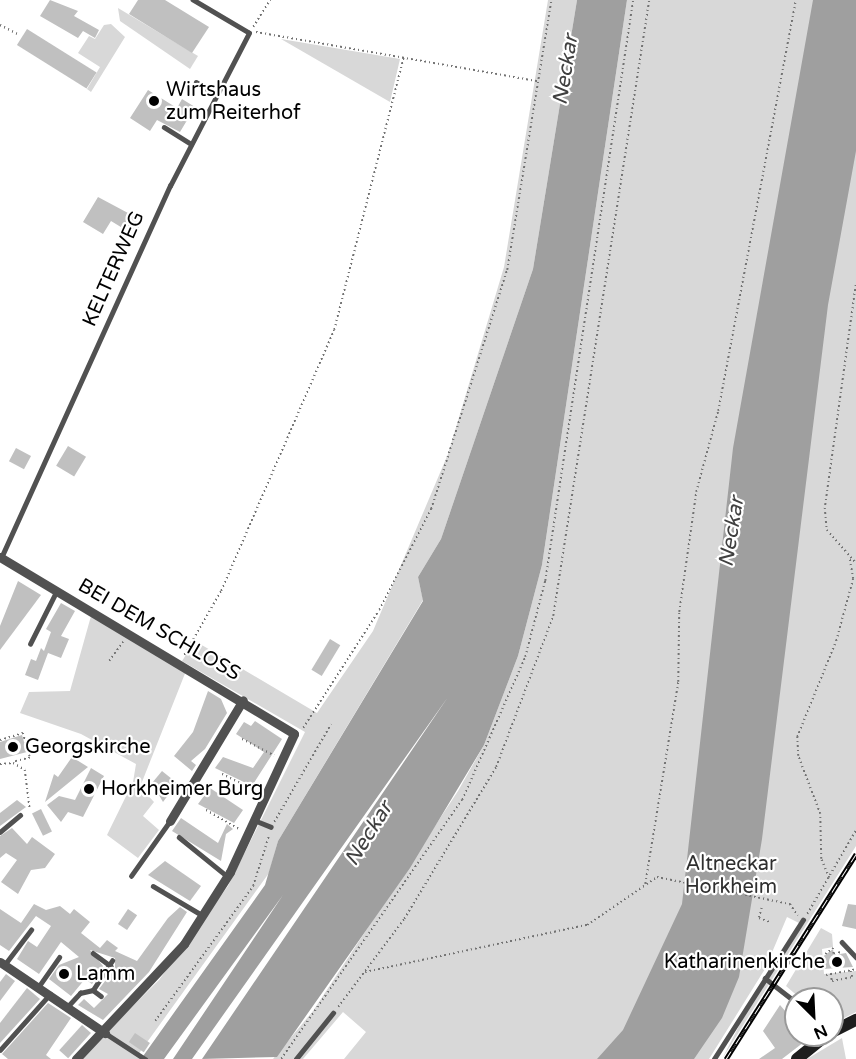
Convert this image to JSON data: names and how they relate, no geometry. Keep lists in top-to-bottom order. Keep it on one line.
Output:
{"streets":{"street":["BEI DEM SCHLOSS"],"lane":["KELTERWEG"]},"crossings":[["KELTERWEG","BEI DEM SCHLOSS"]],"water":["Neckar"],"parks":["Altneckar Horkheim"],"places":["Wirtshaus zum Reiterhof","Georgskirche","Horkheimer Burg","Katharinenkirche","Lamm"],"north":"bottom right"}
